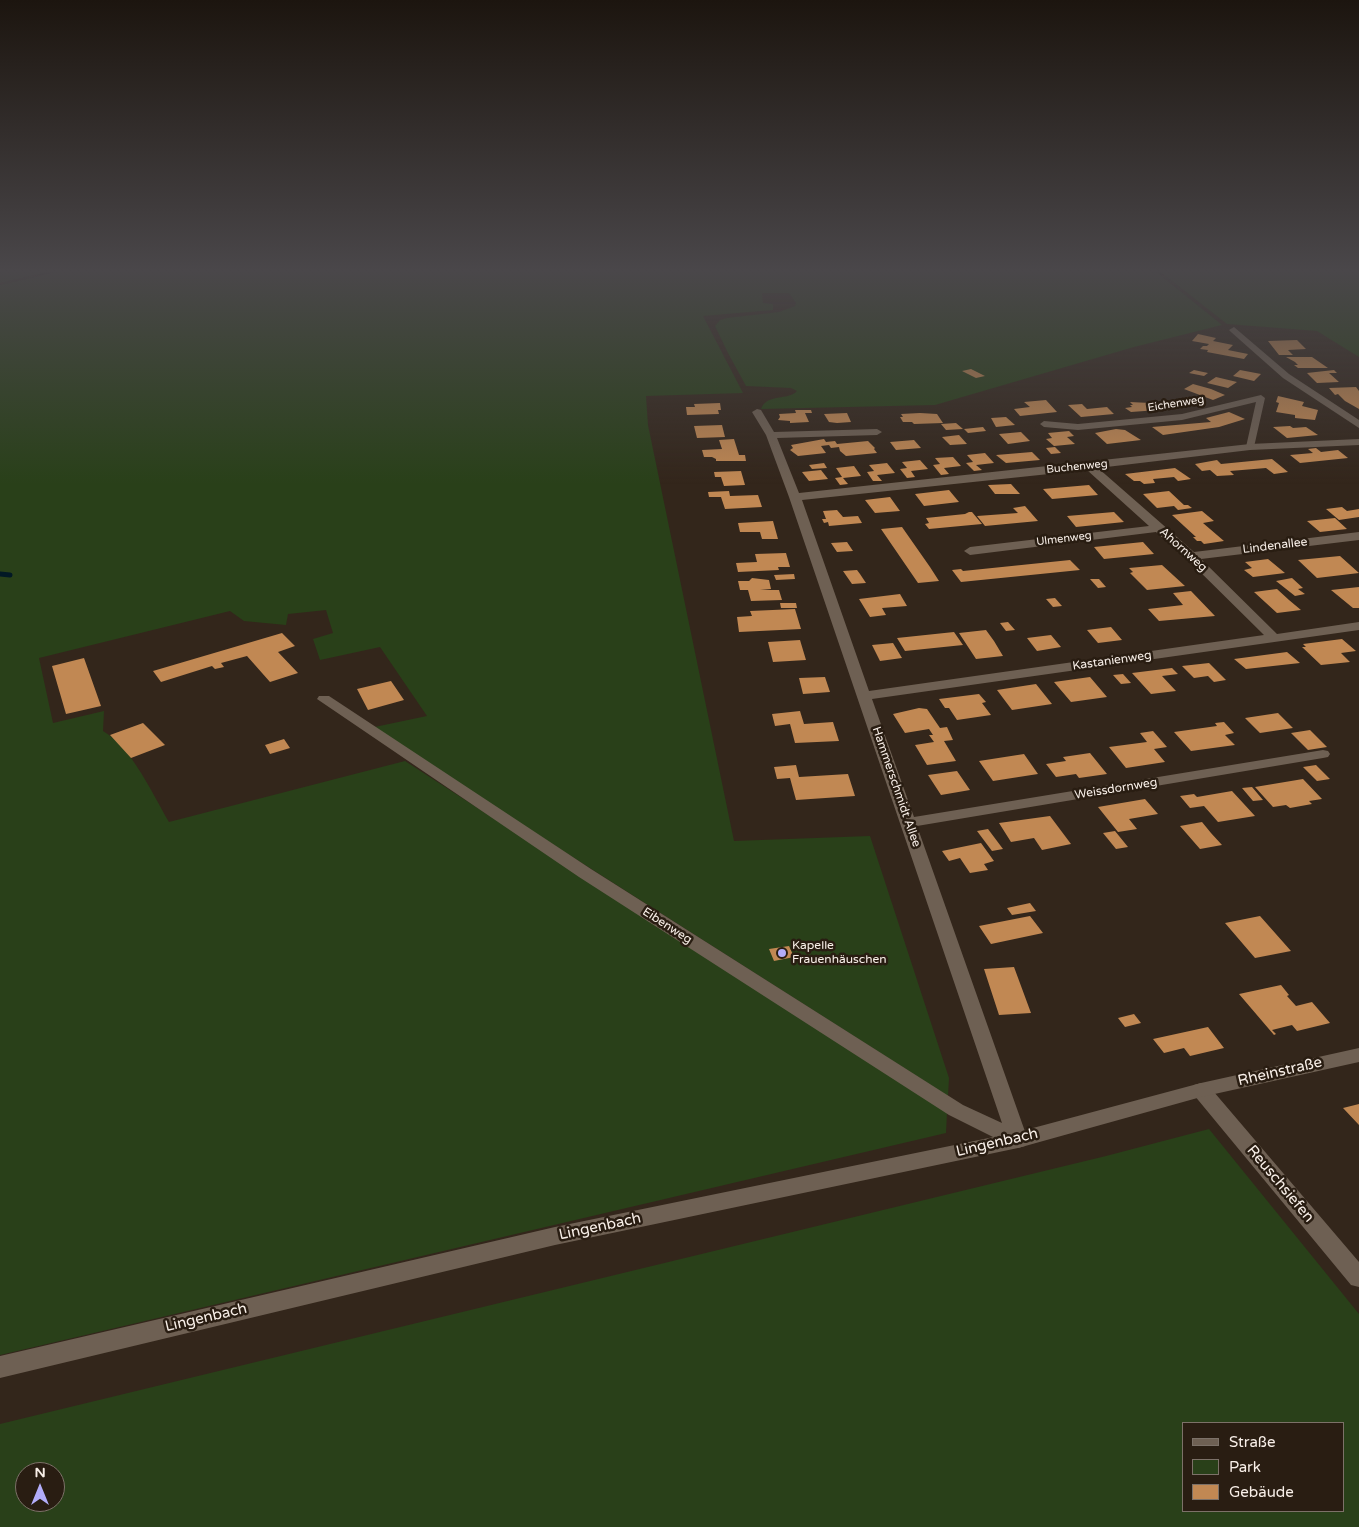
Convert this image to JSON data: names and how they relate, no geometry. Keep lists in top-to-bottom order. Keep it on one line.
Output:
{"streets":{"street":["Buchenweg","Ulmenweg","Lindenallee","Ahornweg","Kastanienweg","Hammerschmidt Allee","Weissdornweg","Eibenweg","Rheinstraße","Lingenbach","Reuschsiefen"],"lane":["Eichenweg"]},"crossings":[["Eichenweg","Buchenweg"],["Buchenweg","Ahornweg"],["Buchenweg","Hammerschmidt Allee"],["Ulmenweg","Ahornweg"],["Lindenallee","Ahornweg"],["Ahornweg","Kastanienweg"],["Kastanienweg","Hammerschmidt Allee"],["Hammerschmidt Allee","Weissdornweg"],["Hammerschmidt Allee","Eibenweg"],["Hammerschmidt Allee","Lingenbach"],["Eibenweg","Lingenbach"],["Rheinstraße","Lingenbach"],["Rheinstraße","Reuschsiefen"],["Lingenbach","Reuschsiefen"]],"places":["Kapelle Frauenhäuschen"],"legend":["Straße","Park","Gebäude"],"north":"top"}
